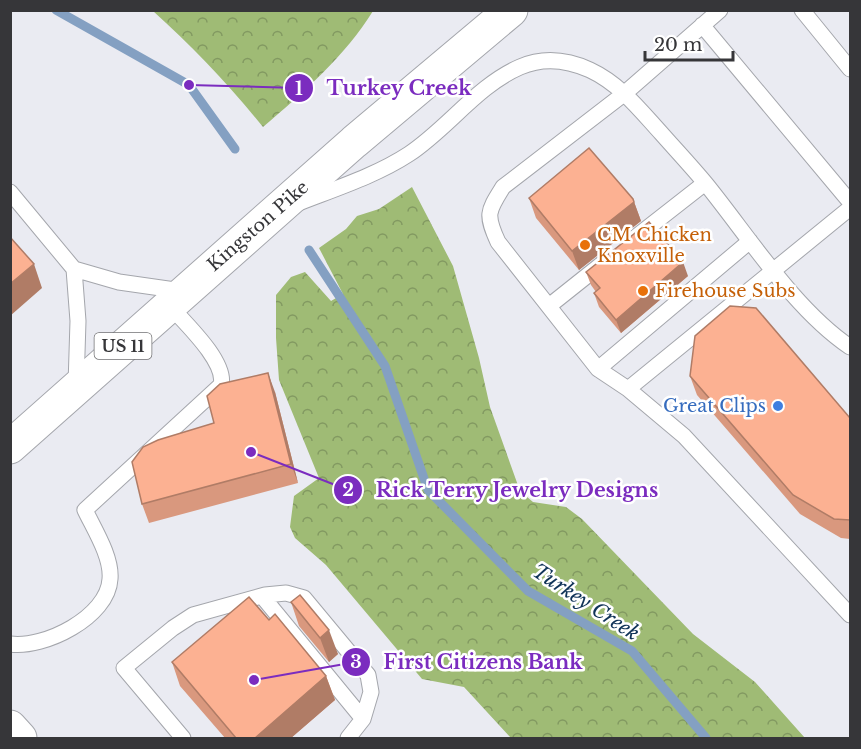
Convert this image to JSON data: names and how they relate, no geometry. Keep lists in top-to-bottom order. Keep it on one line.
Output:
{"streets":{"main road":["Kingston Pike","US 11"]},"water":["Turkey Creek"],"places":["Turkey Creek","CM Chicken Knoxville","Firehouse Subs","Great Clips","Rick Terry Jewelry Designs","First Citizens Bank"],"scale_bar":"20 m"}
